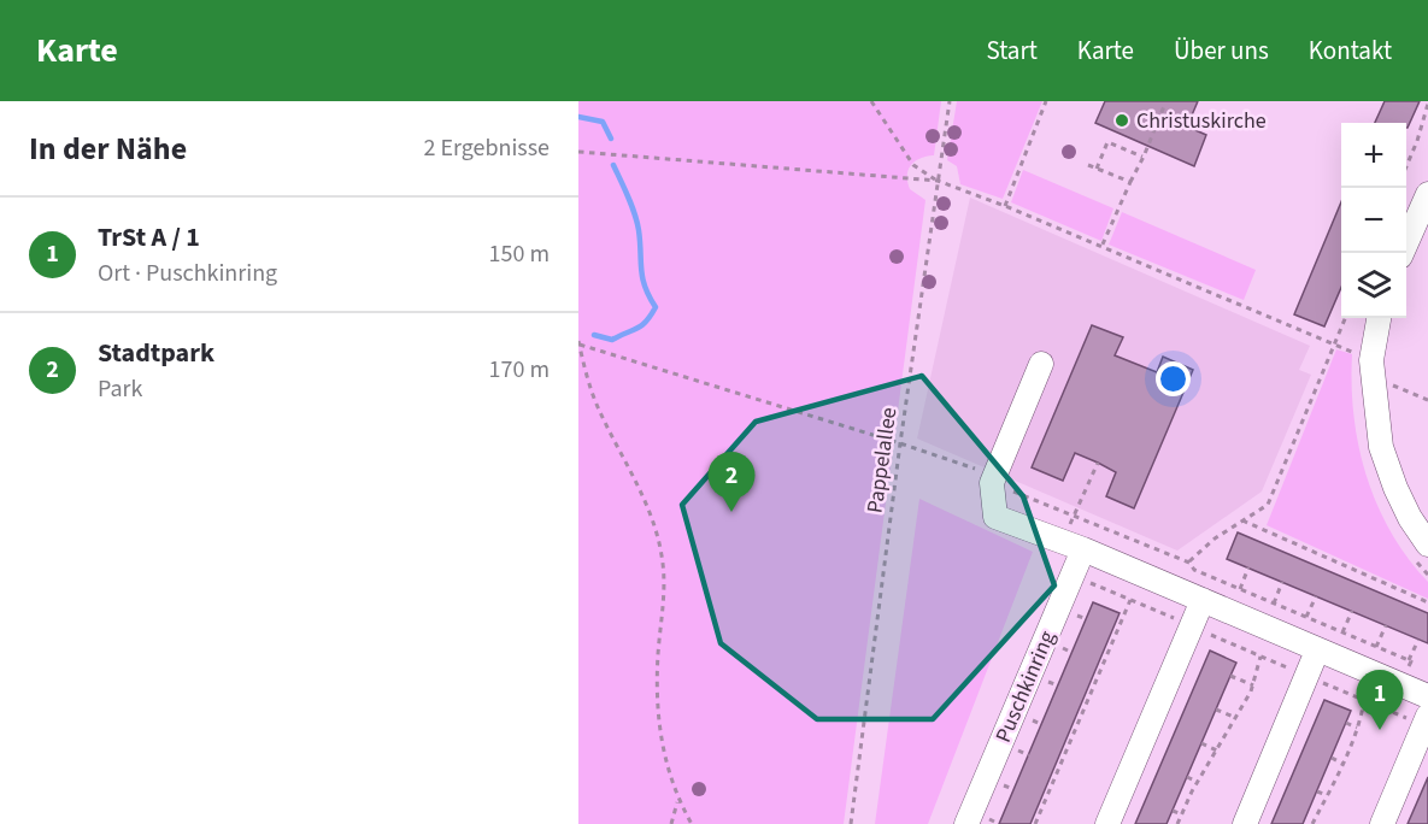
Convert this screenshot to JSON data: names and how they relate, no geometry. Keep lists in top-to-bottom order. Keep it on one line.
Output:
{"streets":{"street":["Puschkinring"],"path":["Pappelallee"]},"places":["Christuskirche"],"page":{"header":"Karte","nav":["Start","Karte","Über uns","Kontakt"],"heading":["In der Nähe","2 Ergebnisse"],"map_buttons":["+","−"],"list":[{"mark":"1","name":"TrSt A / 1","note":"Ort · Puschkinring","value":"150 m"},{"mark":"2","name":"Stadtpark","note":"Park","value":"170 m"}],"pins":["2","1"]}}
